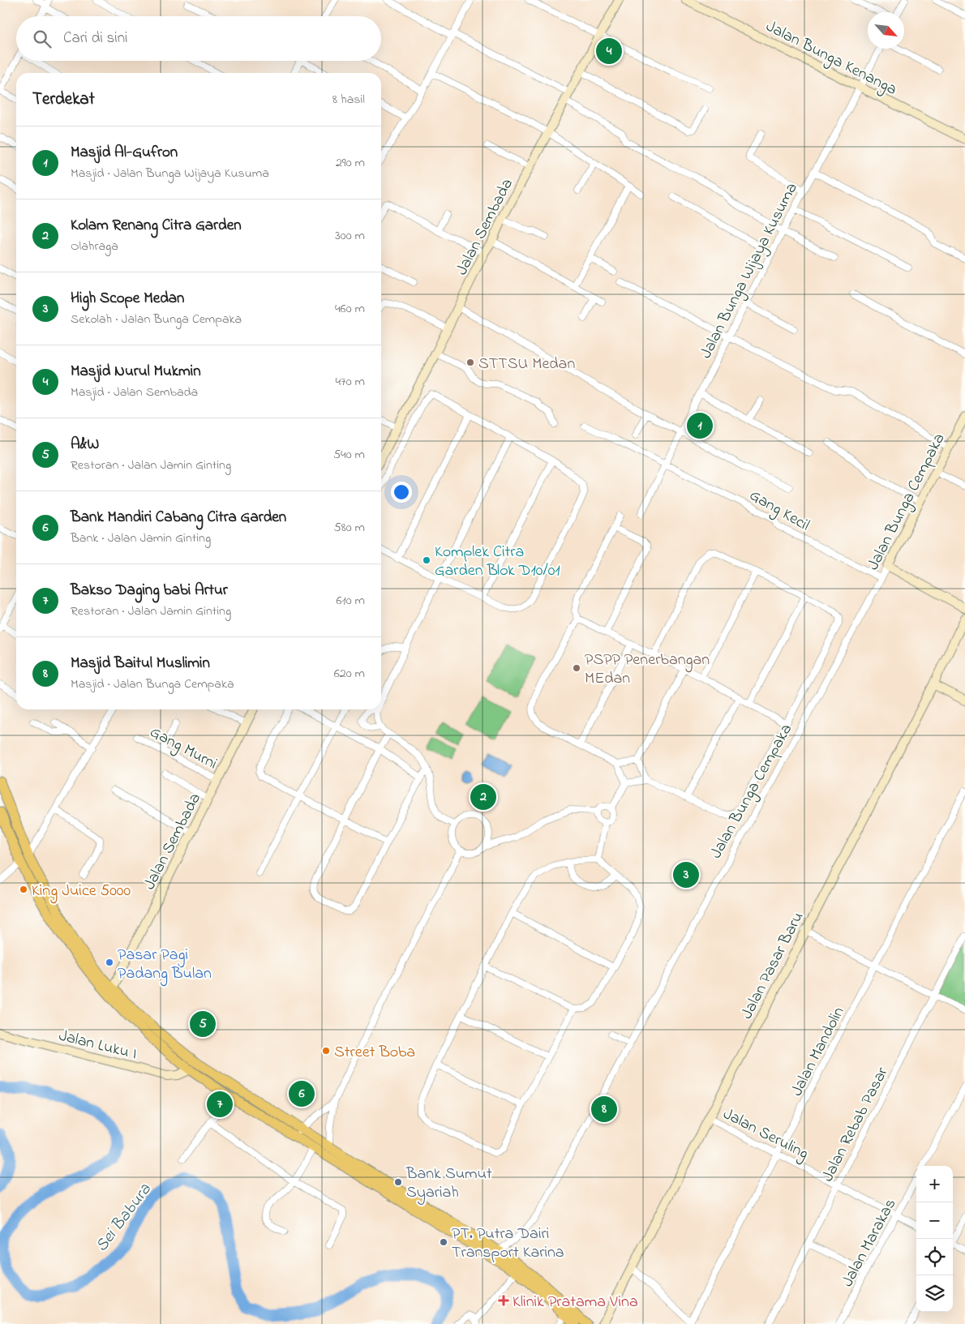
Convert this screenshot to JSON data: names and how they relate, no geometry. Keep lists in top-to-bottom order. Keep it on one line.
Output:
{"streets":{"street":["Jalan Bunga Kenanga","Jalan Sembada","Jalan Bunga Wijaya Kusuma","Jalan Bunga Cempaka","Gang Kecil","Gang Murni","Jalan Pasar Baru","Jalan Luku I","Jalan Mandolin","Jalan Rebab Pasar","Jalan Seruling","Jalan Marakas"]},"crossings":[["Jalan Bunga Kenanga","Jalan Bunga Wijaya Kusuma"],["Jalan Sembada","Gang Murni"],["Jalan Bunga Wijaya Kusuma","Gang Kecil"],["Jalan Bunga Cempaka","Gang Kecil"],["Jalan Pasar Baru","Jalan Seruling"],["Jalan Mandolin","Jalan Seruling"],["Jalan Rebab Pasar","Jalan Seruling"],["Jalan Seruling","Jalan Marakas"]],"water":["Sei Babura"],"places":{"other":["STTSU Medan","Komplek Citra Garden Blok D10/01","PSPP Penerbangan MEdan","King Juice 5000","Pasar Pagi Padang Bulan","Street Boba","Bank Sumut Syariah","PT. Putra Dairi Transport Karina"],"health":["Klinik Pratama Vina"]},"north":"bottom right","page":{"search":"Cari di sini","pins":["4","1","2","3","5","6","7","8"],"heading":["Terdekat","8 hasil"],"list":[{"mark":"1","name":"Masjid Al-Gufron","note":"Masjid · Jalan Bunga Wijaya Kusuma","value":"290 m"},{"mark":"2","name":"Kolam Renang Citra Garden","note":"Olahraga","value":"300 m"},{"mark":"3","name":"High Scope Medan","note":"Sekolah · Jalan Bunga Cempaka","value":"460 m"},{"mark":"4","name":"Masjid Nurul Mukmin","note":"Masjid · Jalan Sembada","value":"470 m"},{"mark":"5","name":"A&W","note":"Restoran · Jalan Jamin Ginting","value":"540 m"},{"mark":"6","name":"Bank Mandiri Cabang Citra Garden","note":"Bank · Jalan Jamin Ginting","value":"580 m"},{"mark":"7","name":"Bakso Daging babi Artur","note":"Restoran · Jalan Jamin Ginting","value":"610 m"},{"mark":"8","name":"Masjid Baitul Muslimin","note":"Masjid · Jalan Bunga Cempaka","value":"620 m"}],"map_buttons":["+","−"]}}
